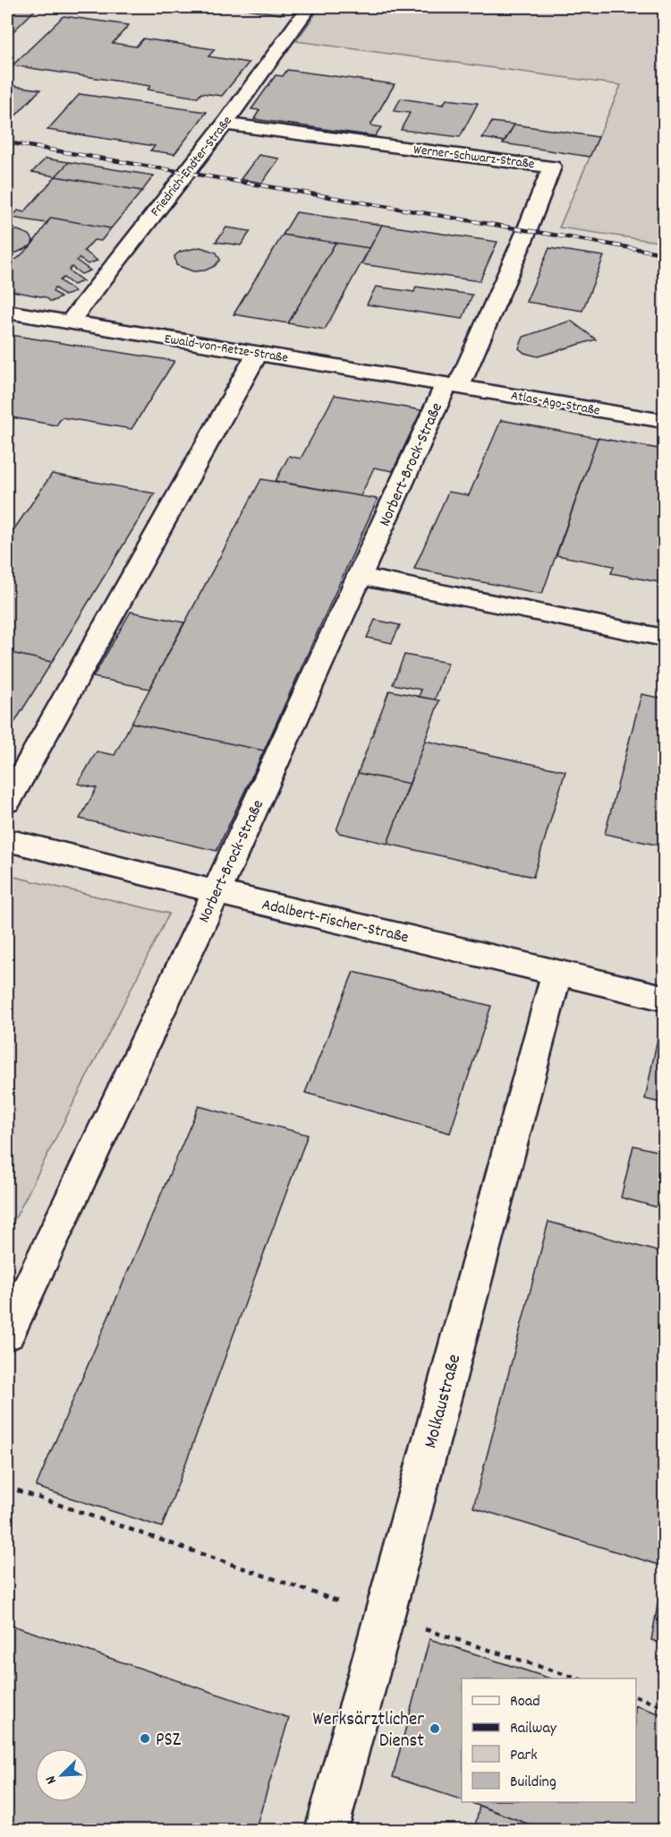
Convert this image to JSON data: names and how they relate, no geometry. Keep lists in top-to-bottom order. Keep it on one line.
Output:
{"streets":{"lane":["Werner-Schwarz-Straße","Friedrich-Endter-Straße","Ewald-von-Retze-Straße","Atlas-Ago-Straße","Norbert-Brock-Straße","Adalbert-Fischer-Straße","Molkaustraße"]},"crossings":[["Werner-Schwarz-Straße","Friedrich-Endter-Straße"],["Werner-Schwarz-Straße","Ewald-von-Retze-Straße"],["Werner-Schwarz-Straße","Atlas-Ago-Straße"],["Werner-Schwarz-Straße","Norbert-Brock-Straße"],["Friedrich-Endter-Straße","Ewald-von-Retze-Straße"],["Ewald-von-Retze-Straße","Atlas-Ago-Straße"],["Ewald-von-Retze-Straße","Norbert-Brock-Straße"],["Atlas-Ago-Straße","Norbert-Brock-Straße"],["Norbert-Brock-Straße","Adalbert-Fischer-Straße"],["Adalbert-Fischer-Straße","Molkaustraße"]],"places":["Werksärztlicher Dienst","PSZ"],"legend":["Road","Railway","Park","Building"],"north":"bottom left"}
